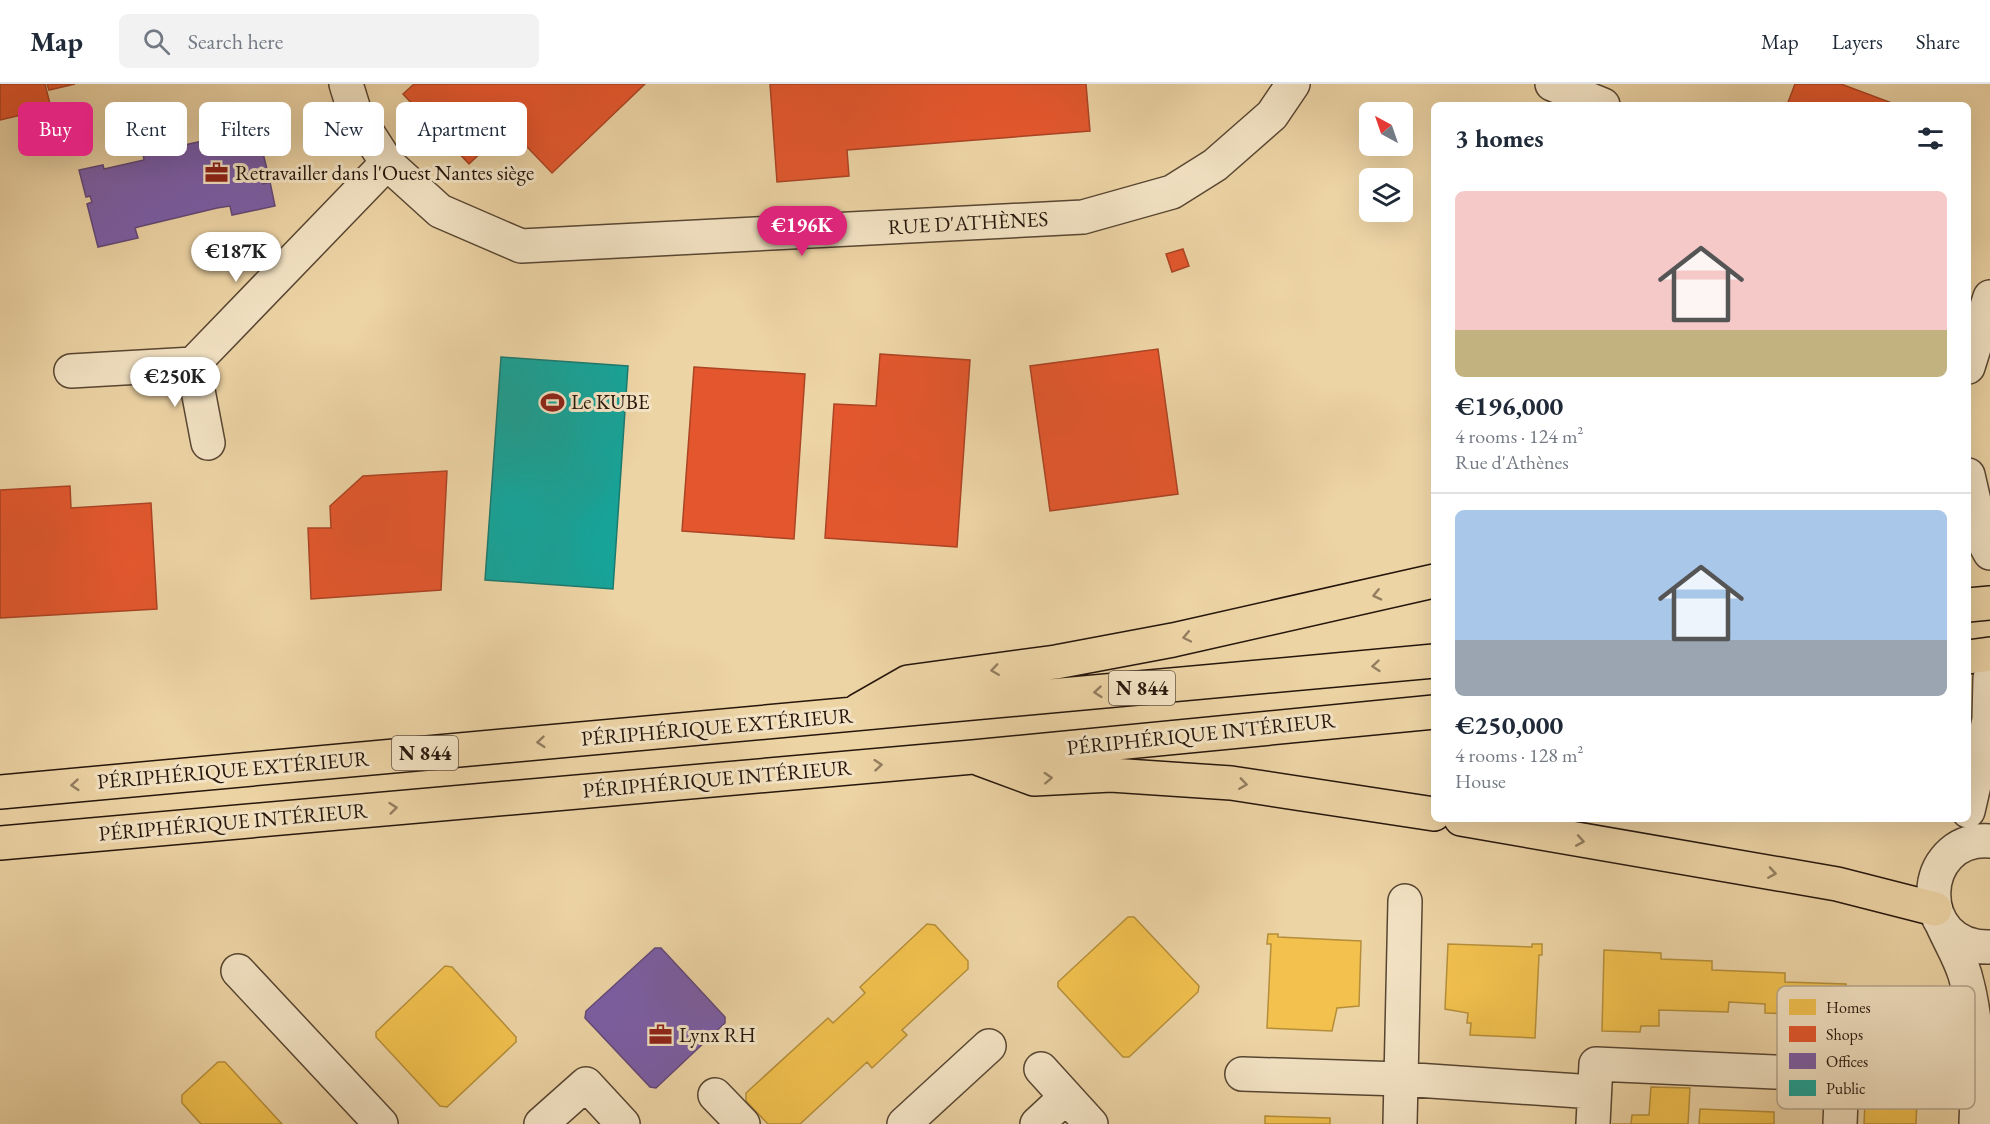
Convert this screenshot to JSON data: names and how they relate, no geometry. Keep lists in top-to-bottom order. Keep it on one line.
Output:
{"streets":{"highway":["N 844","PÉRIPHÉRIQUE EXTÉRIEUR","PÉRIPHÉRIQUE INTÉRIEUR"],"street":["RUE D'ATHÈNES"]},"one_way":["PÉRIPHÉRIQUE INTÉRIEUR"],"places":{"office":["Retravailler dans l'Ouest Nantes siège","Lynx RH"],"sports":["Le KUBE"]},"legend":["Homes","Shops","Offices","Public"],"north":"top left","page":{"header":"Map","search":"Search here","nav":["Map","Layers","Share"],"chip":["Buy","Rent","Filters","New","Apartment"],"heading":"3 homes","list":[{"name":"€196,000","note":"4 rooms · 124 m² · Rue d'Athènes"},{"name":"€250,000","note":"4 rooms · 128 m² · House"}],"price":["€196K","€187K","€250K"]}}
